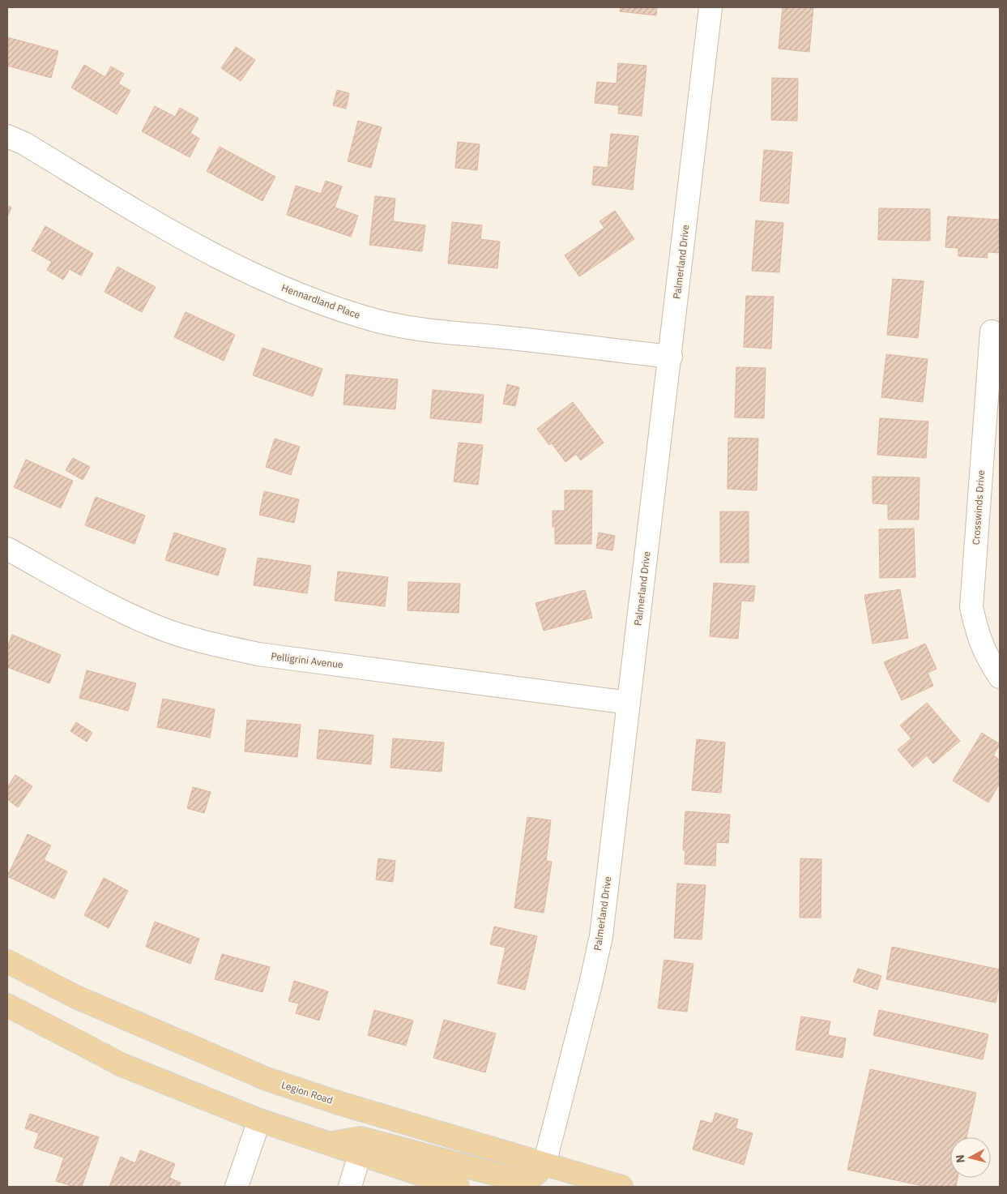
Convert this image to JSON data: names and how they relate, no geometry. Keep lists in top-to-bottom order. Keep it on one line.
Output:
{"streets":{"main road":["Legion Road"],"street":["Palmerland Drive","Hennardland Place","Crosswinds Drive","Pelligrini Avenue"]},"crossings":[["Palmerland Drive","Hennardland Place"],["Palmerland Drive","Pelligrini Avenue"],["Palmerland Drive","Legion Road"]],"north":"left"}
